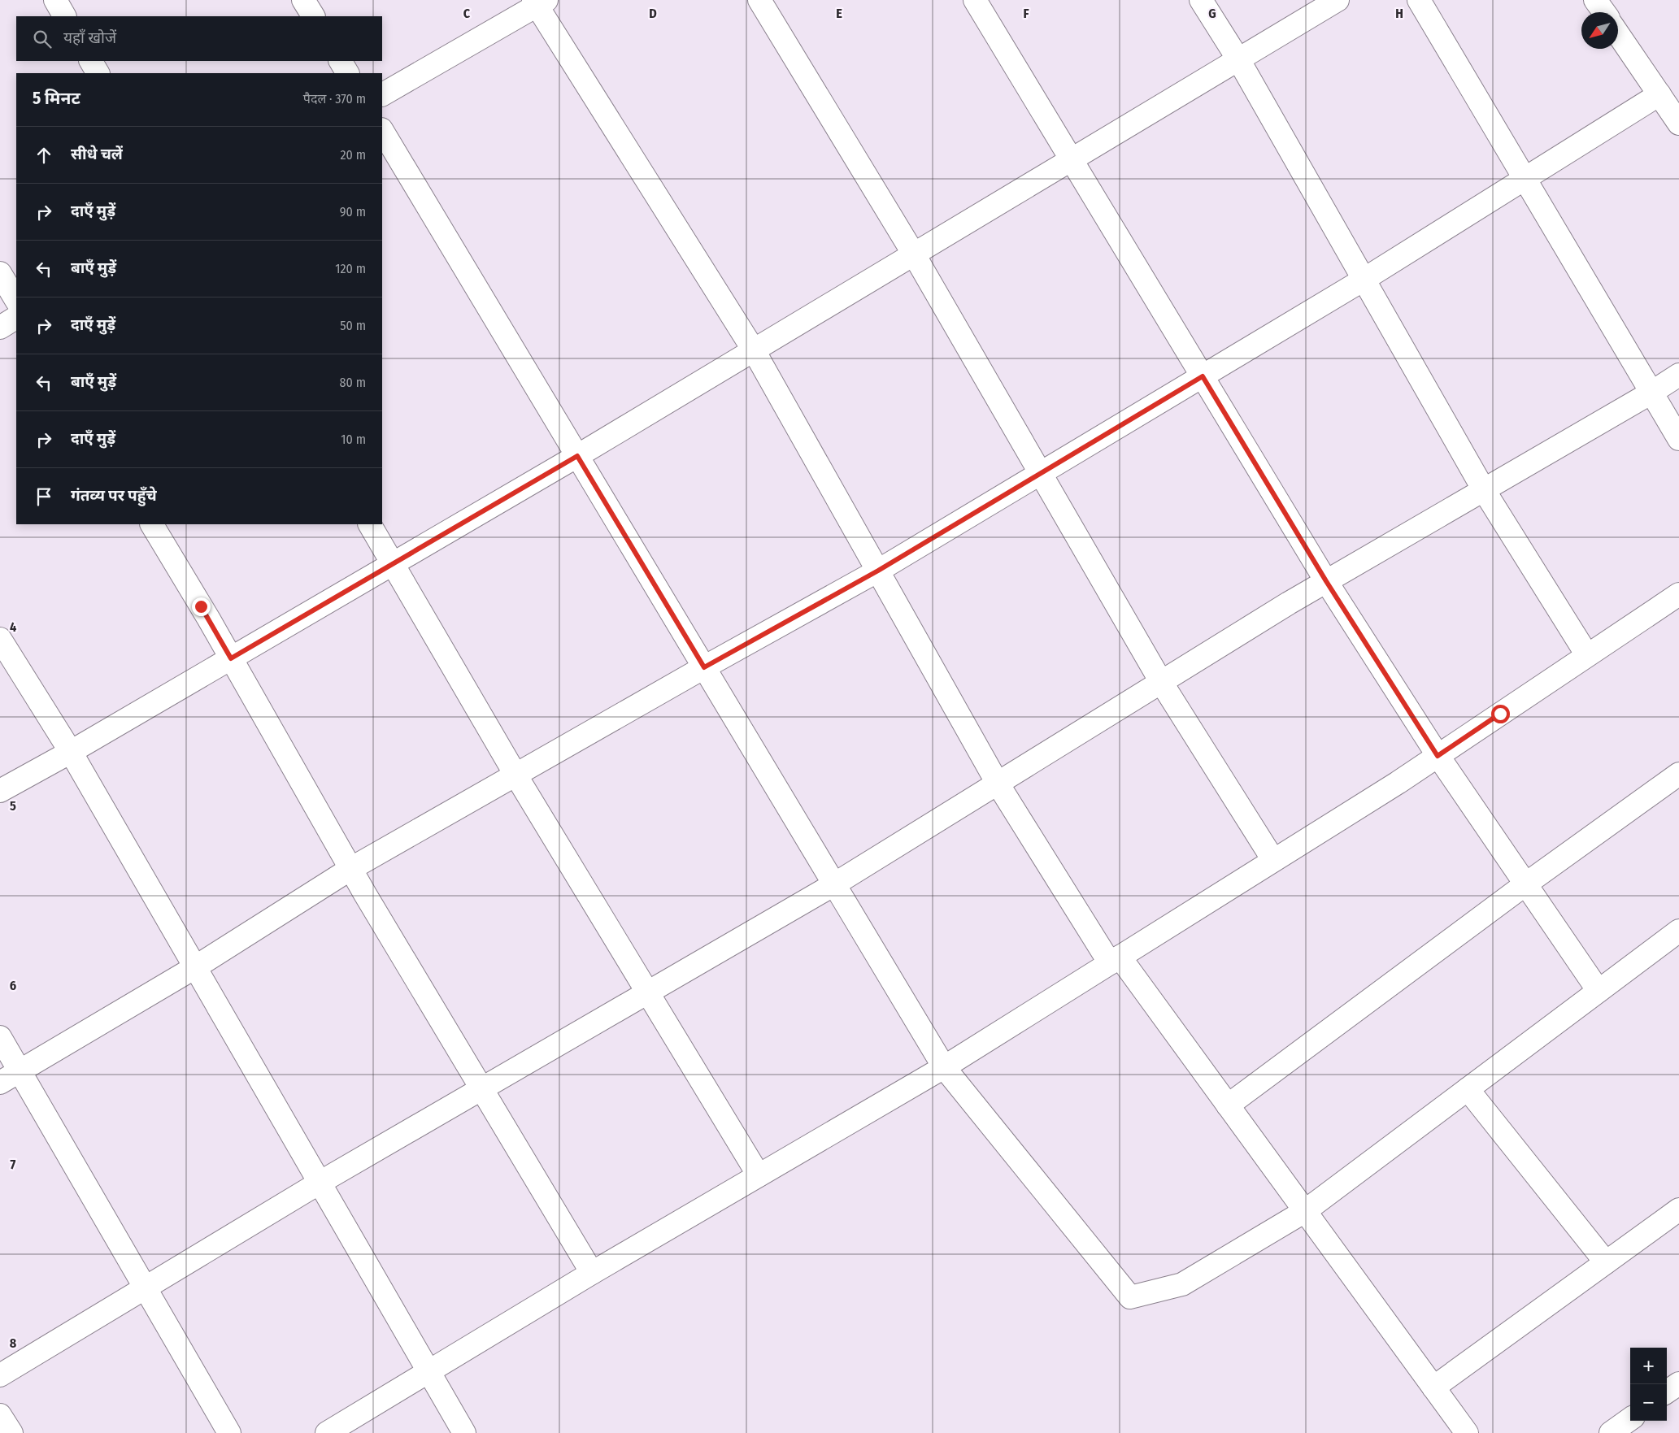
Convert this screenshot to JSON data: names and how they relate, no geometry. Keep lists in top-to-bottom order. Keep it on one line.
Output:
{"north":"bottom left","page":{"search":"यहाँ खोजें","heading":["5 मिनट","पैदल · 370 m"],"list":[["सीधे चलें","20 m"],["दाएँ मुड़ें","90 m"],["बाएँ मुड़ें","120 m"],["दाएँ मुड़ें","50 m"],["बाएँ मुड़ें","80 m"],["दाएँ मुड़ें","10 m"],"गंतव्य पर पहुँचे"],"map_buttons":["+","−"]},"grid":{"columns":["C","D","E","F","G","H"],"rows":["4","5","6","7","8"]}}
